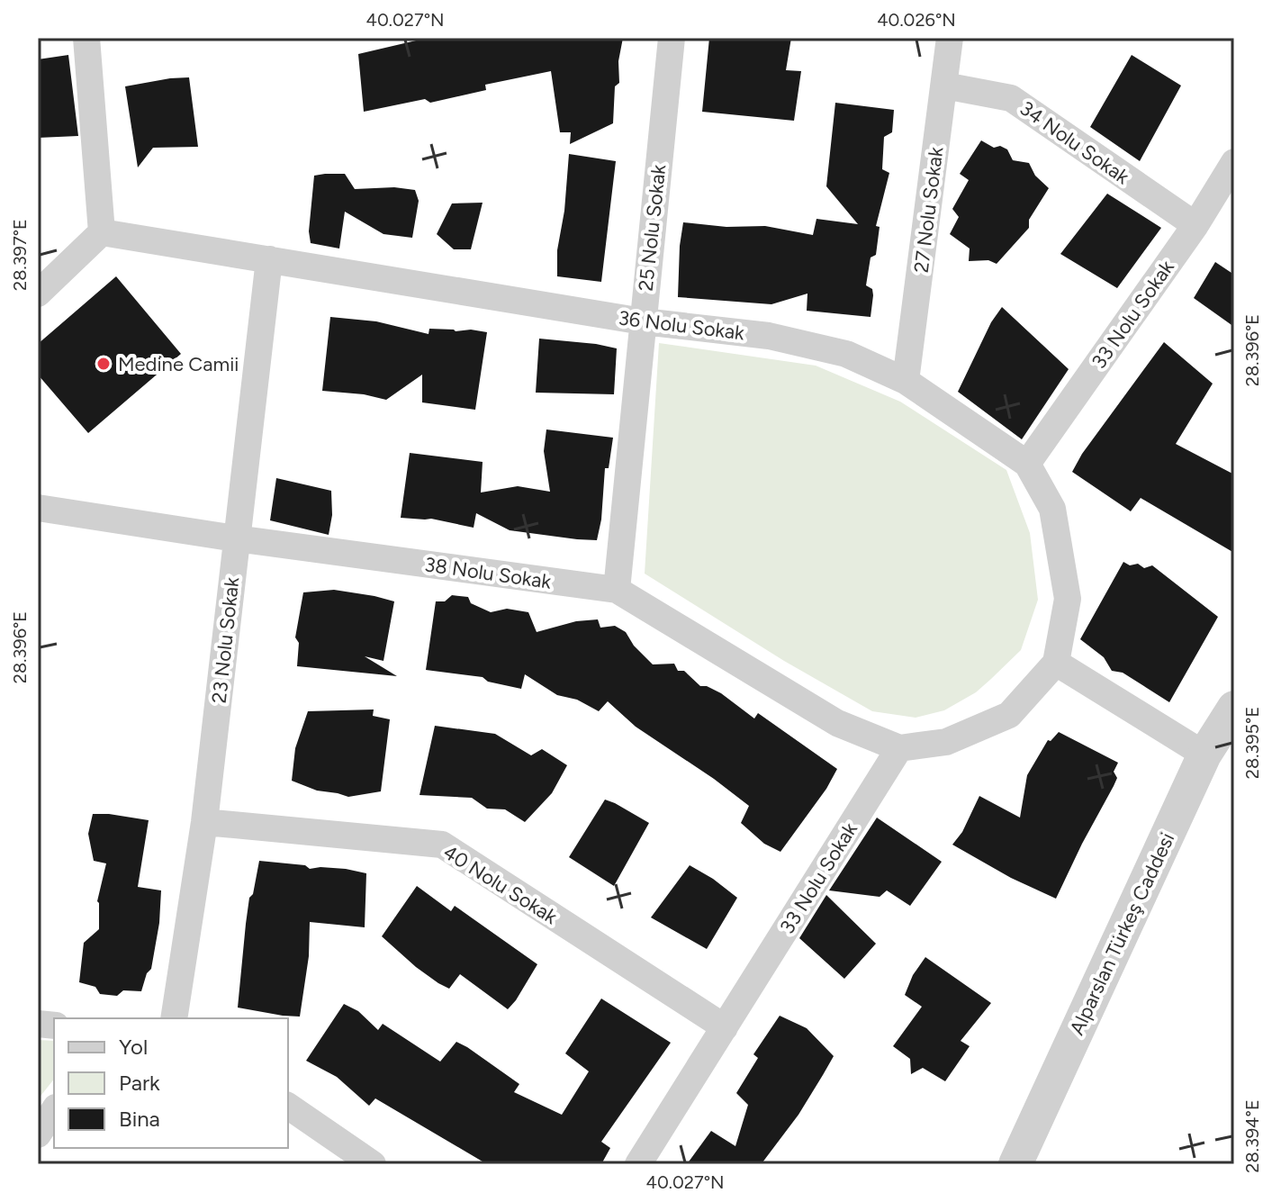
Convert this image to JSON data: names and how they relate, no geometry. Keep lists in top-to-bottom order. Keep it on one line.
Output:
{"streets":{"street":["34 Nolu Sokak","27 Nolu Sokak","25 Nolu Sokak","33 Nolu Sokak","36 Nolu Sokak","38 Nolu Sokak","23 Nolu Sokak","40 Nolu Sokak","Alparslan Türkeş Caddesi"]},"crossings":[["34 Nolu Sokak","27 Nolu Sokak"],["34 Nolu Sokak","33 Nolu Sokak"],["27 Nolu Sokak","36 Nolu Sokak"],["25 Nolu Sokak","36 Nolu Sokak"],["25 Nolu Sokak","38 Nolu Sokak"],["33 Nolu Sokak","36 Nolu Sokak"],["33 Nolu Sokak","38 Nolu Sokak"],["33 Nolu Sokak","40 Nolu Sokak"],["36 Nolu Sokak","23 Nolu Sokak"],["38 Nolu Sokak","23 Nolu Sokak"],["23 Nolu Sokak","40 Nolu Sokak"]],"places":["Medine Camii"],"legend":["Yol","Park","Bina"],"coordinates":["40.027°N","40.026°N","28.397°E","28.396°E","28.395°E","28.394°E"]}
